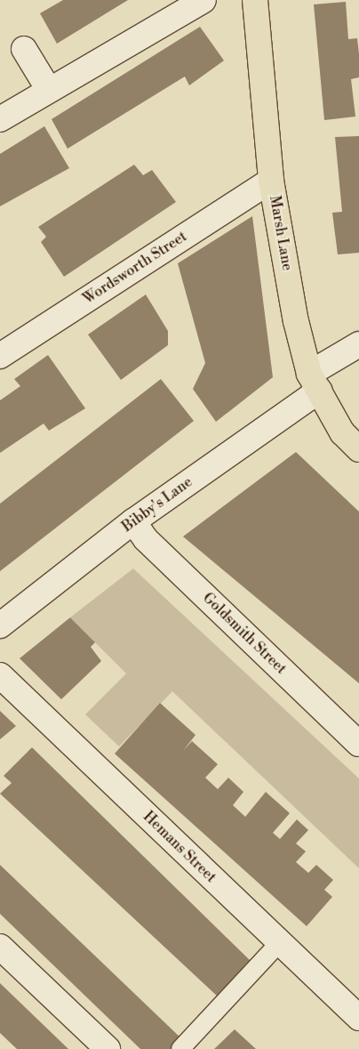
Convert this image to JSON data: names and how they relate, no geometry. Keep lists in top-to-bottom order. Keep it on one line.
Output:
{"streets":{"main road":["Marsh Lane"],"street":["Wordsworth Street","Bibby's Lane","Goldsmith Street","Hemans Street"]},"crossings":[["Marsh Lane","Wordsworth Street"],["Marsh Lane","Bibby's Lane"],["Bibby's Lane","Goldsmith Street"]]}
